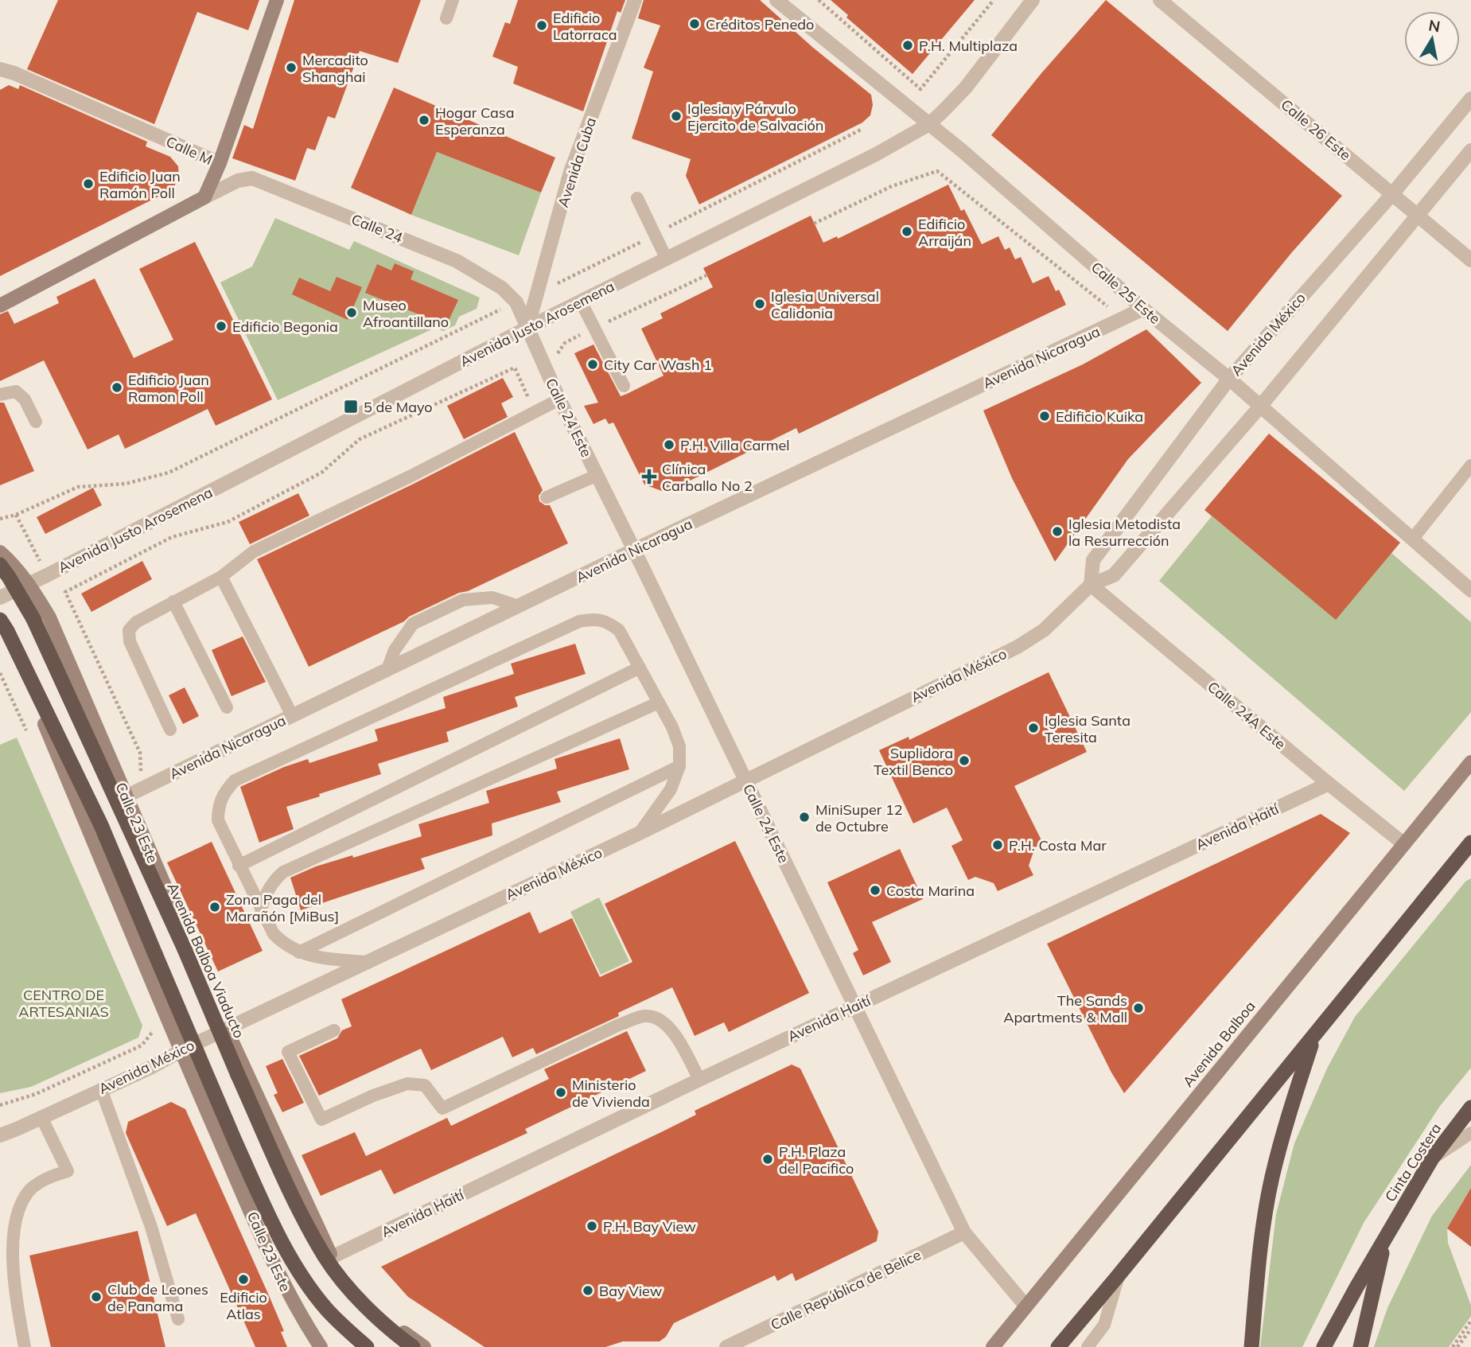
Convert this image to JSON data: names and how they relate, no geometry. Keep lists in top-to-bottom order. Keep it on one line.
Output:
{"streets":{"highway":["Avenida Balboa Viaducto","Cinta Costera"],"main road":["Calle M","Calle 24","Calle 23 Este","Avenida Balboa"],"street":["Calle 26 Este","Avenida Cuba","Calle 25 Este","Avenida Justo Arosemena","Avenida México","Avenida Nicaragua","Calle 24 Este","Calle 24A Este","Avenida Haití","Calle República de Belice"]},"crossings":[["Calle 26 Este","Avenida México"],["Avenida Cuba","Calle 24"],["Avenida Cuba","Avenida Justo Arosemena"],["Avenida Cuba","Calle 24 Este"],["Calle 24","Avenida Justo Arosemena"],["Calle 24","Calle 24 Este"],["Calle 25 Este","Avenida Justo Arosemena"],["Calle 25 Este","Avenida México"],["Calle 25 Este","Avenida Nicaragua"],["Avenida Justo Arosemena","Calle 24 Este"],["Avenida Justo Arosemena","Calle 23 Este"],["Avenida México","Calle 24 Este"],["Avenida México","Calle 24A Este"],["Avenida México","Calle 23 Este"],["Avenida Nicaragua","Calle 24 Este"],["Avenida Nicaragua","Calle 23 Este"],["Calle 24 Este","Avenida Haití"],["Calle 24 Este","Avenida Balboa"],["Calle 24 Este","Calle República de Belice"],["Calle 24A Este","Avenida Haití"],["Calle 24A Este","Avenida Balboa"],["Calle 23 Este","Avenida Haití"]],"parks":["CENTRO DE ARTESANIAS"],"places":{"other":["Créditos Penedo","Edificio Latorraca","P.H. Multiplaza","Mercadito Shanghai","Iglesia y Párvulo Ejercito de Salvación","Hogar Casa Esperanza","Edificio Juan Ramón Poll","Edificio Arraiján","Iglesia Universal Calidonia","Museo Afroantillano","Edificio Begonia","City Car Wash 1","Edificio Juan Ramon Poll","Edificio Kuika","P.H. Villa Carmel","Iglesia Metodista la Resurrección","Iglesia Santa Teresita","Suplidora Textil Benco","MiniSuper 12 de Octubre","P.H. Costa Mar","Costa Marina","Zona Paga del Marañón [MiBus]","The Sands Apartments & Mall","Ministerio de Vivienda","P.H. Plaza del Pacifico","P.H. Bay View","Edificio Atlas","Bay View","Club de Leones de Panama"],"transit":["5 de Mayo"],"health":["Clínica Carballo No 2"]},"north":"top"}
